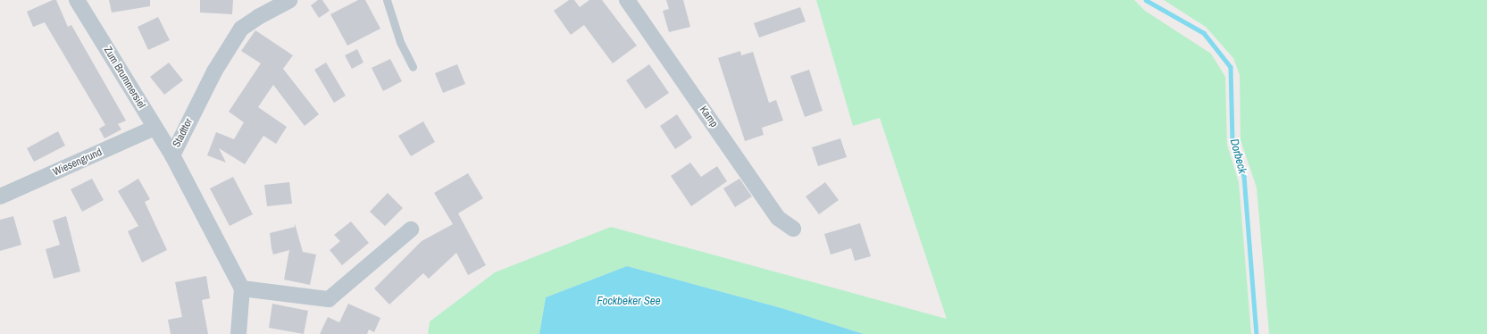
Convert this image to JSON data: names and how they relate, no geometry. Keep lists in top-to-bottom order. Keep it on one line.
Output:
{"streets":{"street":["Zum Brummersiel","Kamp","Stadttor","Wiesengrund"]},"crossings":[["Zum Brummersiel","Stadttor"],["Zum Brummersiel","Wiesengrund"]],"water":["Dorbeck","Fockbeker See"]}
